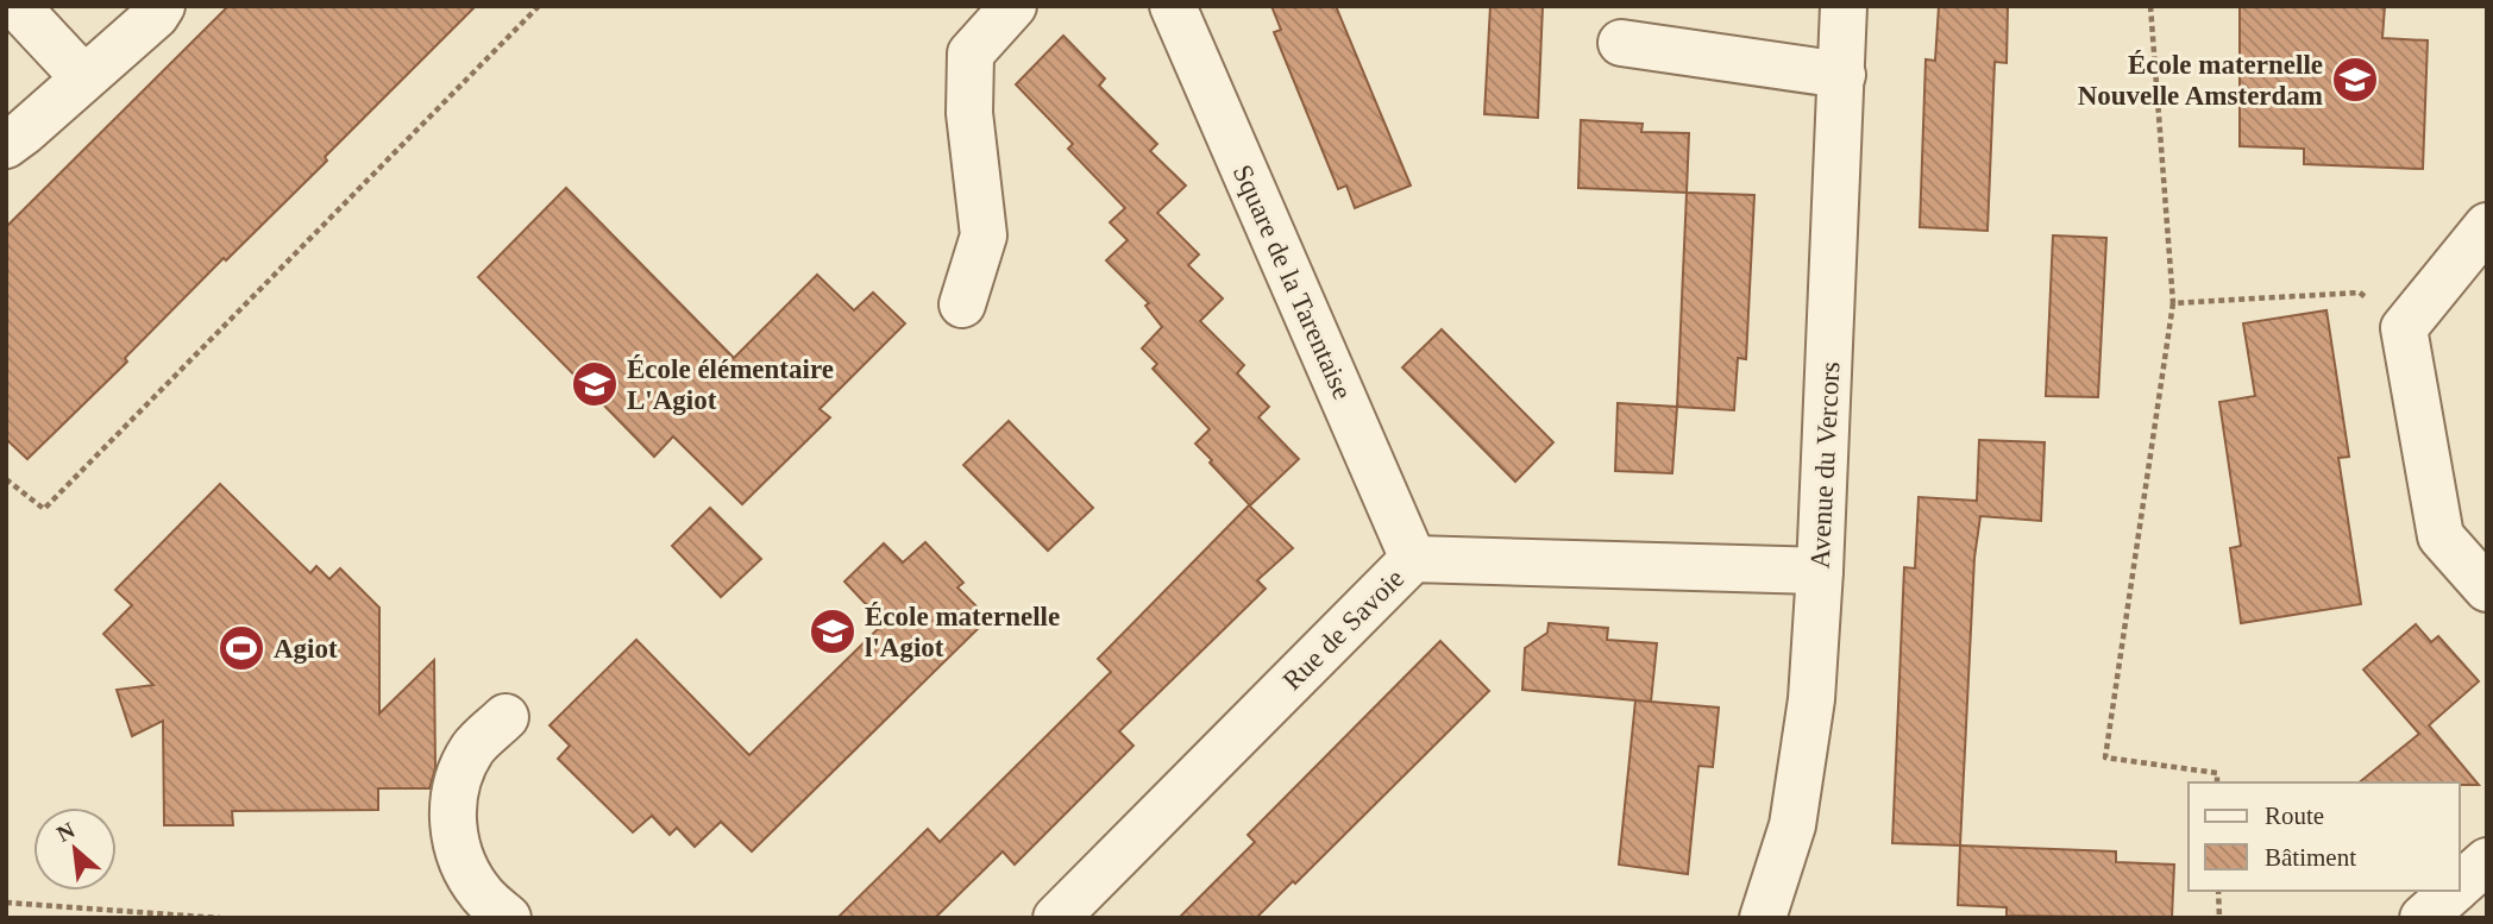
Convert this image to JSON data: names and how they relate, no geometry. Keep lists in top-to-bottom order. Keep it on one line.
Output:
{"streets":{"street":["Square de la Tarentaise","Avenue du Vercors","Rue de Savoie"]},"crossings":[["Square de la Tarentaise","Rue de Savoie"],["Avenue du Vercors","Rue de Savoie"]],"places":{"school or university":["École maternelle Nouvelle Amsterdam","École élémentaire L'Agiot","École maternelle l'Agiot"],"sports":["Agiot"]},"legend":["Route","Bâtiment"],"north":"top left"}
